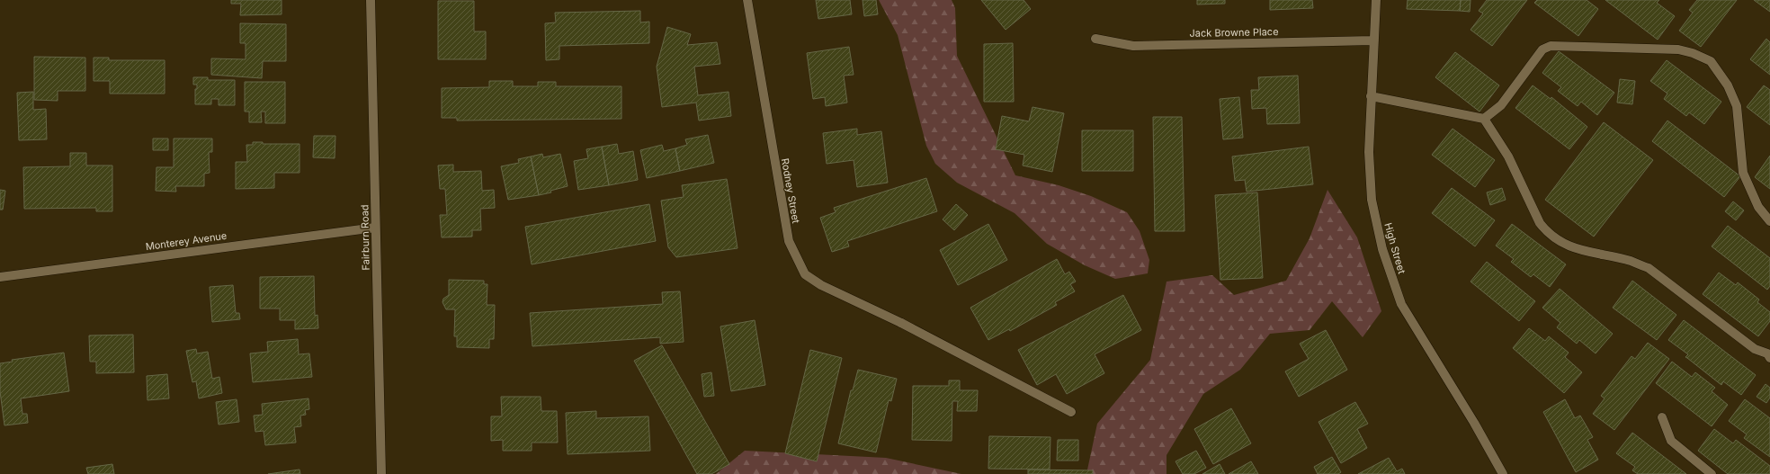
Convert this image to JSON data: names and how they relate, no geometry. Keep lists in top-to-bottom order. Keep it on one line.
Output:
{"streets":{"street":["Jack Browne Place","Rodney Street","Fairburn Road","Monterey Avenue","High Street"]},"crossings":[["Jack Browne Place","High Street"],["Fairburn Road","Monterey Avenue"]]}
